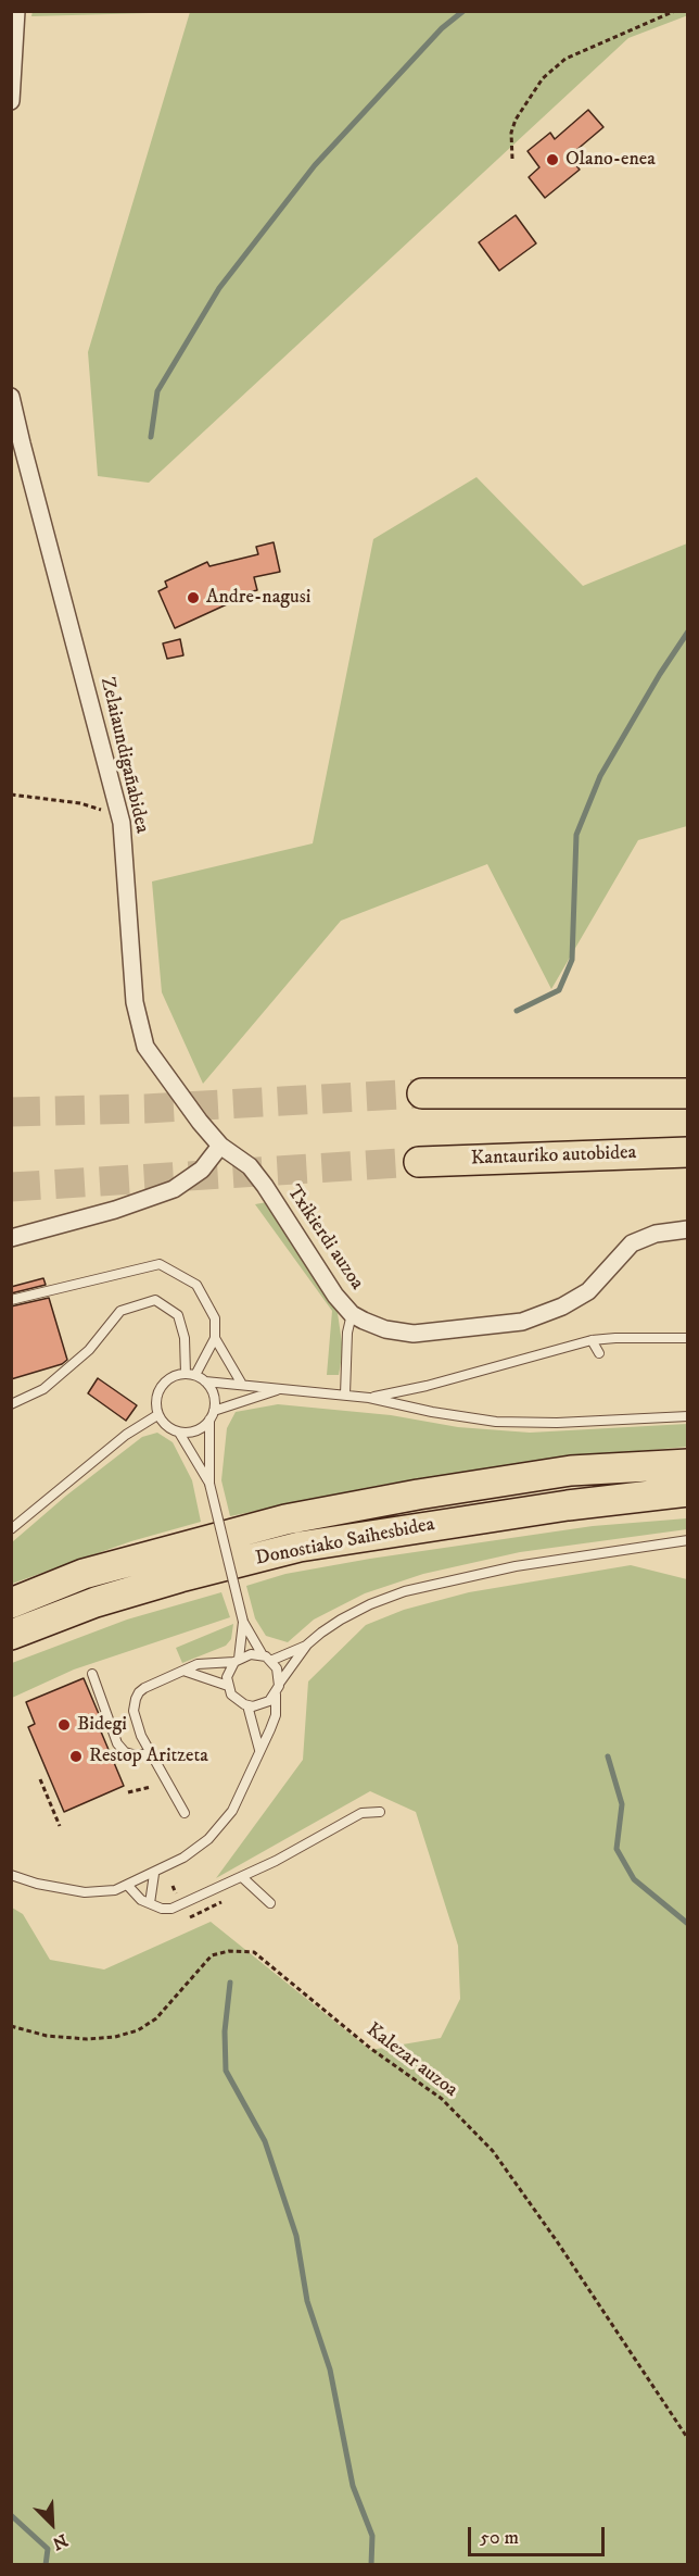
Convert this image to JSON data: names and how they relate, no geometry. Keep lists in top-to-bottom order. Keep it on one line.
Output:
{"streets":{"highway":["Kantauriko autobidea","Donostiako Saihesbidea"],"street":["Zelaiaundigañabidea","Txikierdi auzoa"],"path":["Kalezar auzoa"]},"crossings":[["Zelaiaundigañabidea","Txikierdi auzoa"]],"places":["Olano-enea","Andre-nagusi","Bidegi","Restop Aritzeta"],"scale_bar":"50 m","north":"bottom right"}
